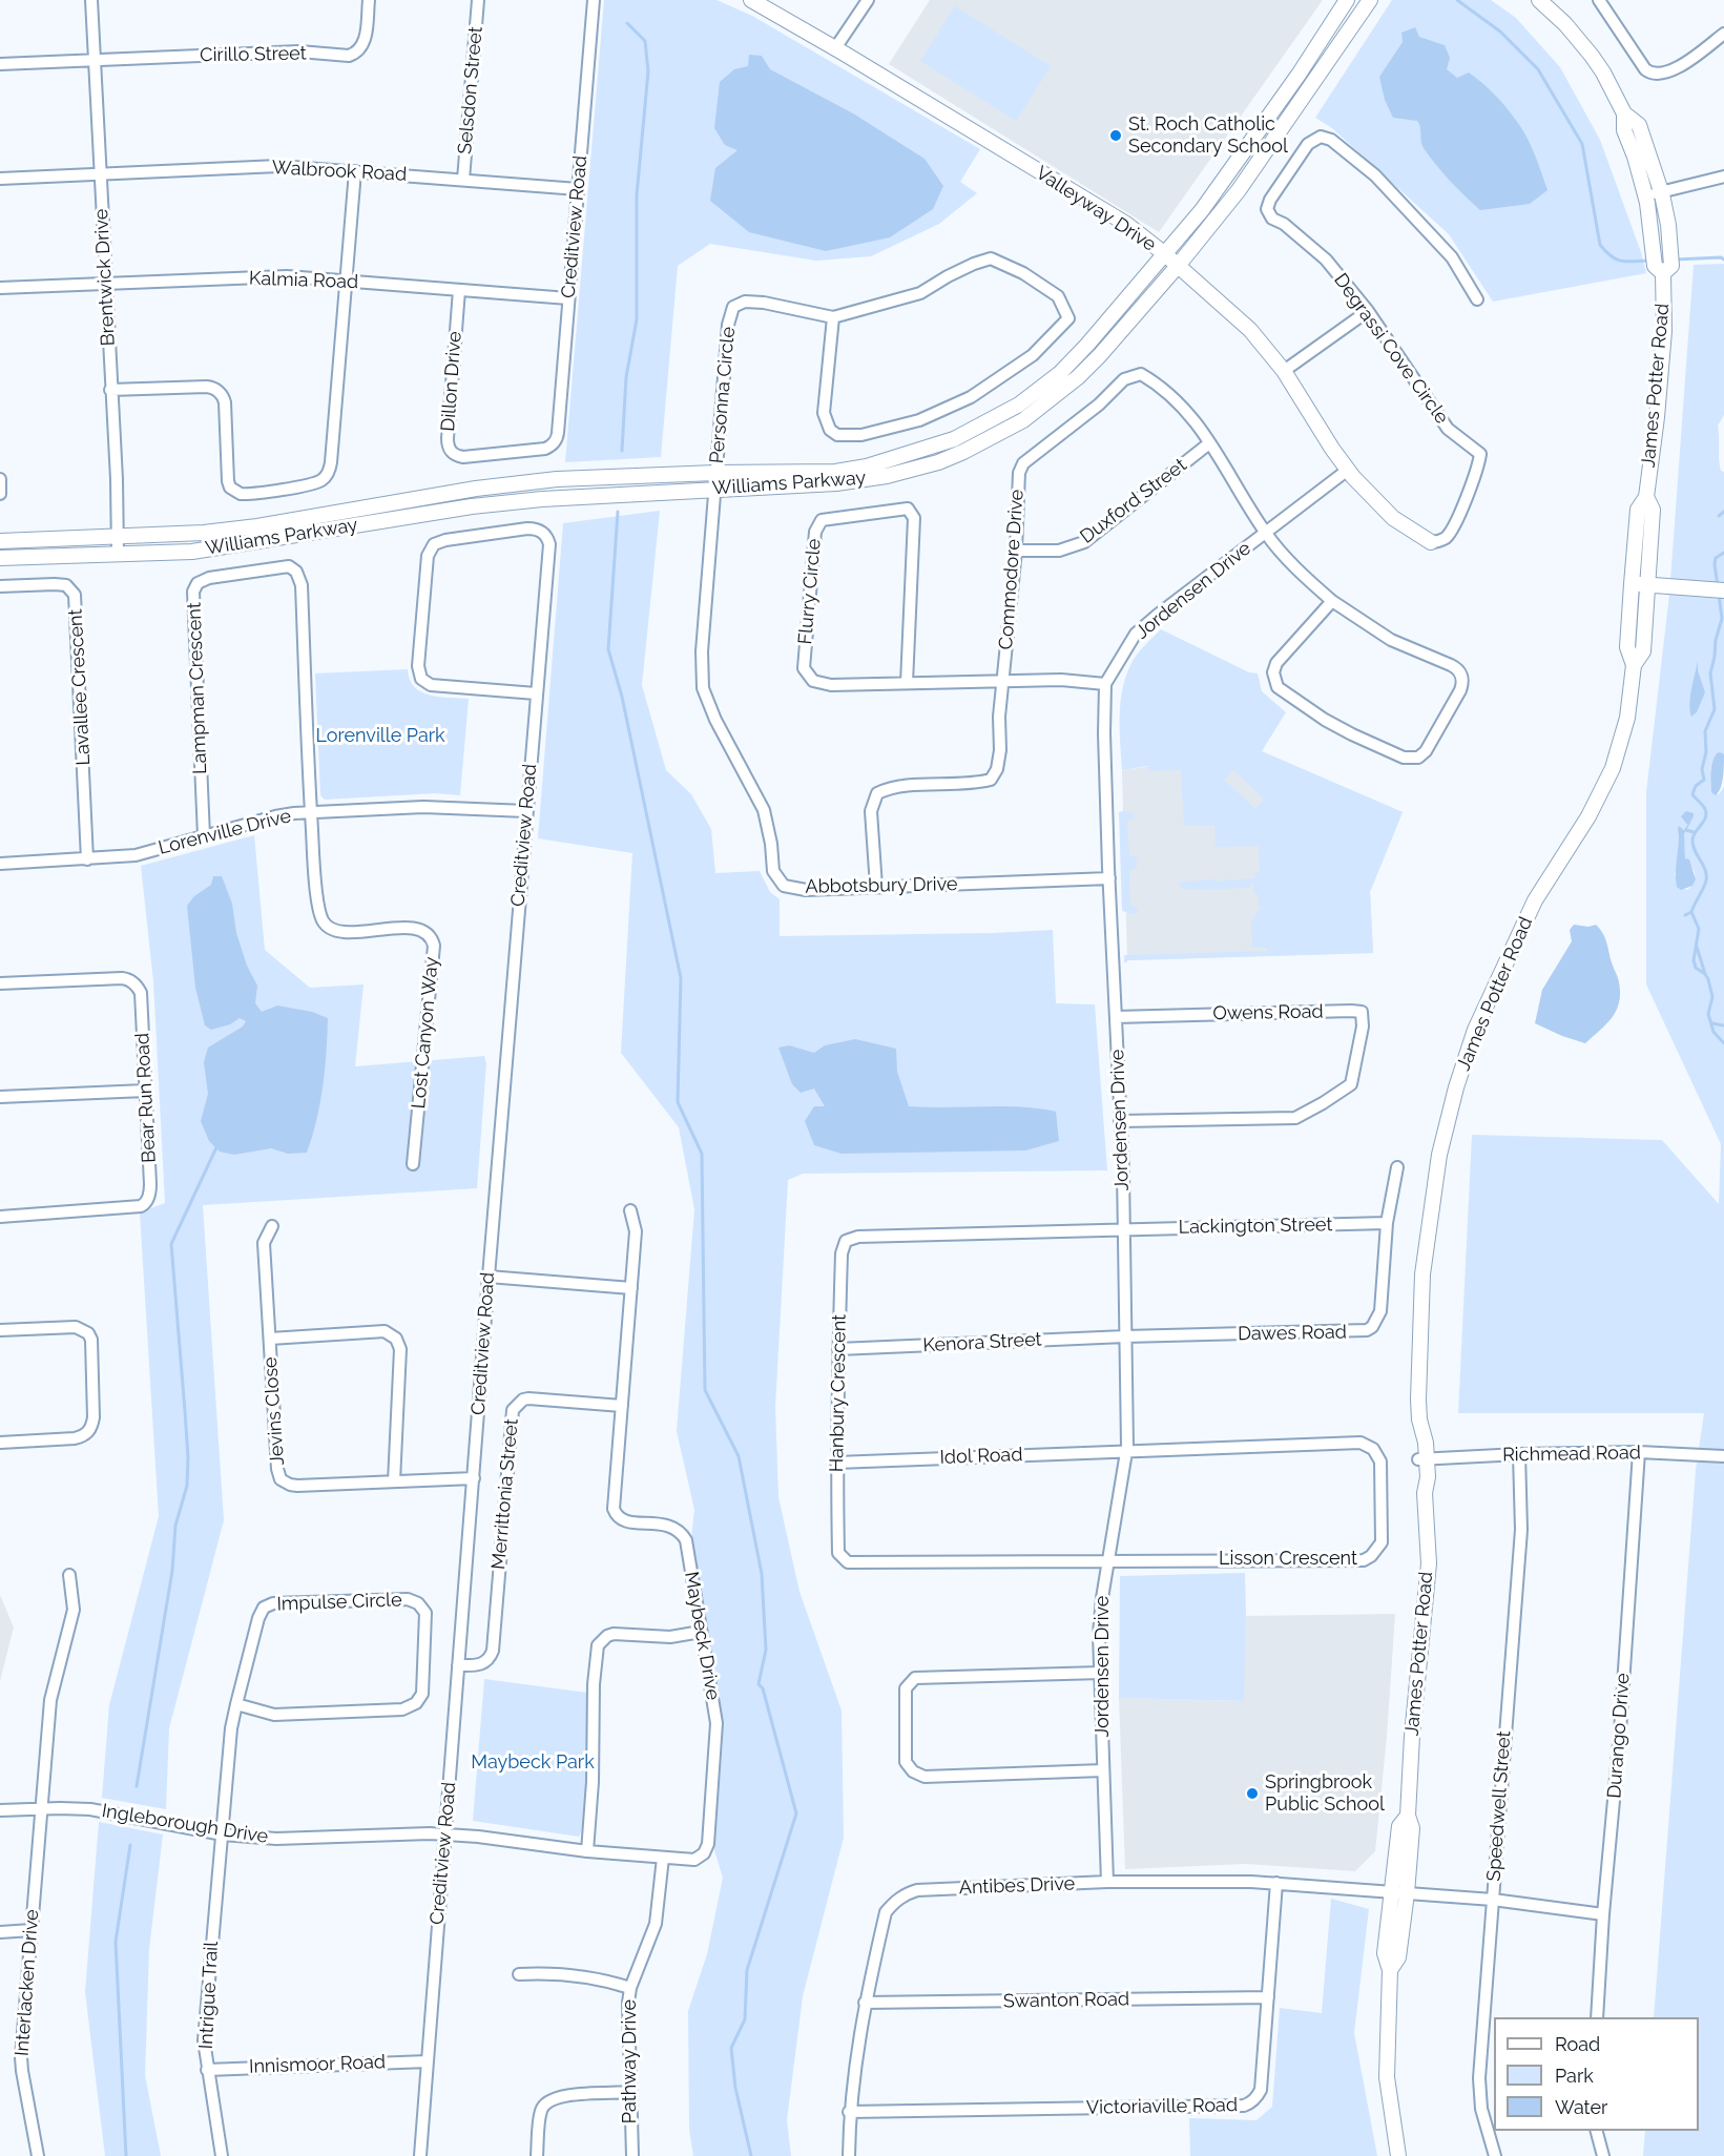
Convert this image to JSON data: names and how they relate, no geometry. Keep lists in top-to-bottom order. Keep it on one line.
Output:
{"streets":{"main road":["Valleyway Drive","James Potter Road","Williams Parkway"],"street":["Cirillo Street","Selsdon Street","Walbrook Road","Creditview Road","Brentwick Drive","Kalmia Road","Degrassi Cove Circle","Dillon Drive","Personna Circle","Duxford Street","Commodore Drive","Jordensen Drive","Flurry Circle","Lavallee Crescent","Lampman Crescent","Lorenville Drive","Abbotsbury Drive","Owens Road","Lost Canyon Way","Bear Run Road","Lackington Street","Dawes Road","Kenora Street","Hanbury Crescent","Jevins Close","Richmead Road","Idol Road","Merrittonia Street","Lisson Crescent","Impulse Circle","Maybeck Drive","Durango Drive","Speedwell Street","Ingleborough Drive","Antibes Drive","Interlacken Drive","Intrigue Trail","Swanton Road","Pathway Drive","Innismoor Road","Victoriaville Road"]},"crossings":[["Cirillo Street","Brentwick Drive"],["Selsdon Street","Walbrook Road"],["Walbrook Road","Creditview Road"],["Walbrook Road","Brentwick Drive"],["Valleyway Drive","Degrassi Cove Circle"],["Valleyway Drive","Williams Parkway"],["Valleyway Drive","Jordensen Drive"],["Creditview Road","Kalmia Road"],["Creditview Road","Dillon Drive"],["Creditview Road","Lorenville Drive"],["Creditview Road","Jevins Close"],["Creditview Road","Merrittonia Street"],["Creditview Road","Maybeck Drive"],["Creditview Road","Ingleborough Drive"],["Creditview Road","Innismoor Road"],["Brentwick Drive","Kalmia Road"],["Brentwick Drive","Williams Parkway"],["Kalmia Road","Dillon Drive"],["James Potter Road","Richmead Road"],["James Potter Road","Antibes Drive"],["Personna Circle","Williams Parkway"],["Personna Circle","Abbotsbury Drive"],["Williams Parkway","Abbotsbury Drive"],["Duxford Street","Commodore Drive"],["Commodore Drive","Jordensen Drive"],["Commodore Drive","Flurry Circle"],["Commodore Drive","Abbotsbury Drive"],["Jordensen Drive","Flurry Circle"],["Jordensen Drive","Abbotsbury Drive"],["Jordensen Drive","Owens Road"],["Jordensen Drive","Lackington Street"],["Jordensen Drive","Dawes Road"],["Jordensen Drive","Kenora Street"],["Jordensen Drive","Hanbury Crescent"],["Jordensen Drive","Idol Road"],["Jordensen Drive","Lisson Crescent"],["Jordensen Drive","Antibes Drive"],["Lavallee Crescent","Lorenville Drive"],["Lampman Crescent","Lorenville Drive"],["Lampman Crescent","Lost Canyon Way"],["Lorenville Drive","Lost Canyon Way"],["Lackington Street","Dawes Road"],["Lackington Street","Hanbury Crescent"],["Dawes Road","Kenora Street"],["Kenora Street","Hanbury Crescent"],["Hanbury Crescent","Idol Road"],["Hanbury Crescent","Lisson Crescent"],["Richmead Road","Durango Drive"],["Richmead Road","Speedwell Street"],["Idol Road","Lisson Crescent"],["Merrittonia Street","Maybeck Drive"],["Impulse Circle","Ingleborough Drive"],["Impulse Circle","Intrigue Trail"],["Maybeck Drive","Ingleborough Drive"],["Maybeck Drive","Pathway Drive"],["Durango Drive","Antibes Drive"],["Speedwell Street","Antibes Drive"],["Ingleborough Drive","Interlacken Drive"],["Ingleborough Drive","Intrigue Trail"],["Antibes Drive","Swanton Road"],["Antibes Drive","Victoriaville Road"],["Intrigue Trail","Innismoor Road"],["Swanton Road","Victoriaville Road"]],"parks":["Lorenville Park","Maybeck Park"],"places":["St. Roch Catholic Secondary School","Springbrook Public School"],"legend":["Road","Park","Water"]}
